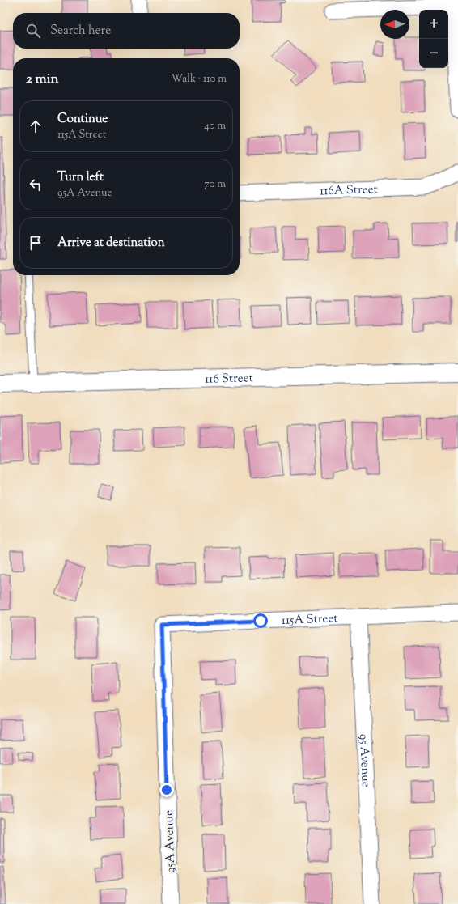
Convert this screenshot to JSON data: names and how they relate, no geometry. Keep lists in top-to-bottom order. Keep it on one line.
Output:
{"streets":{"street":["116A Street","116 Street","115A Street","95 Avenue","95A Avenue"]},"crossings":[["115A Street","95 Avenue"],["115A Street","95A Avenue"]],"north":"left","page":{"map_buttons":["+","−"],"search":"Search here","heading":["2 min","Walk · 110 m"],"list":[["Continue","115A Street","40 m"],["Turn left","95A Avenue","70 m"],"Arrive at destination"]}}
